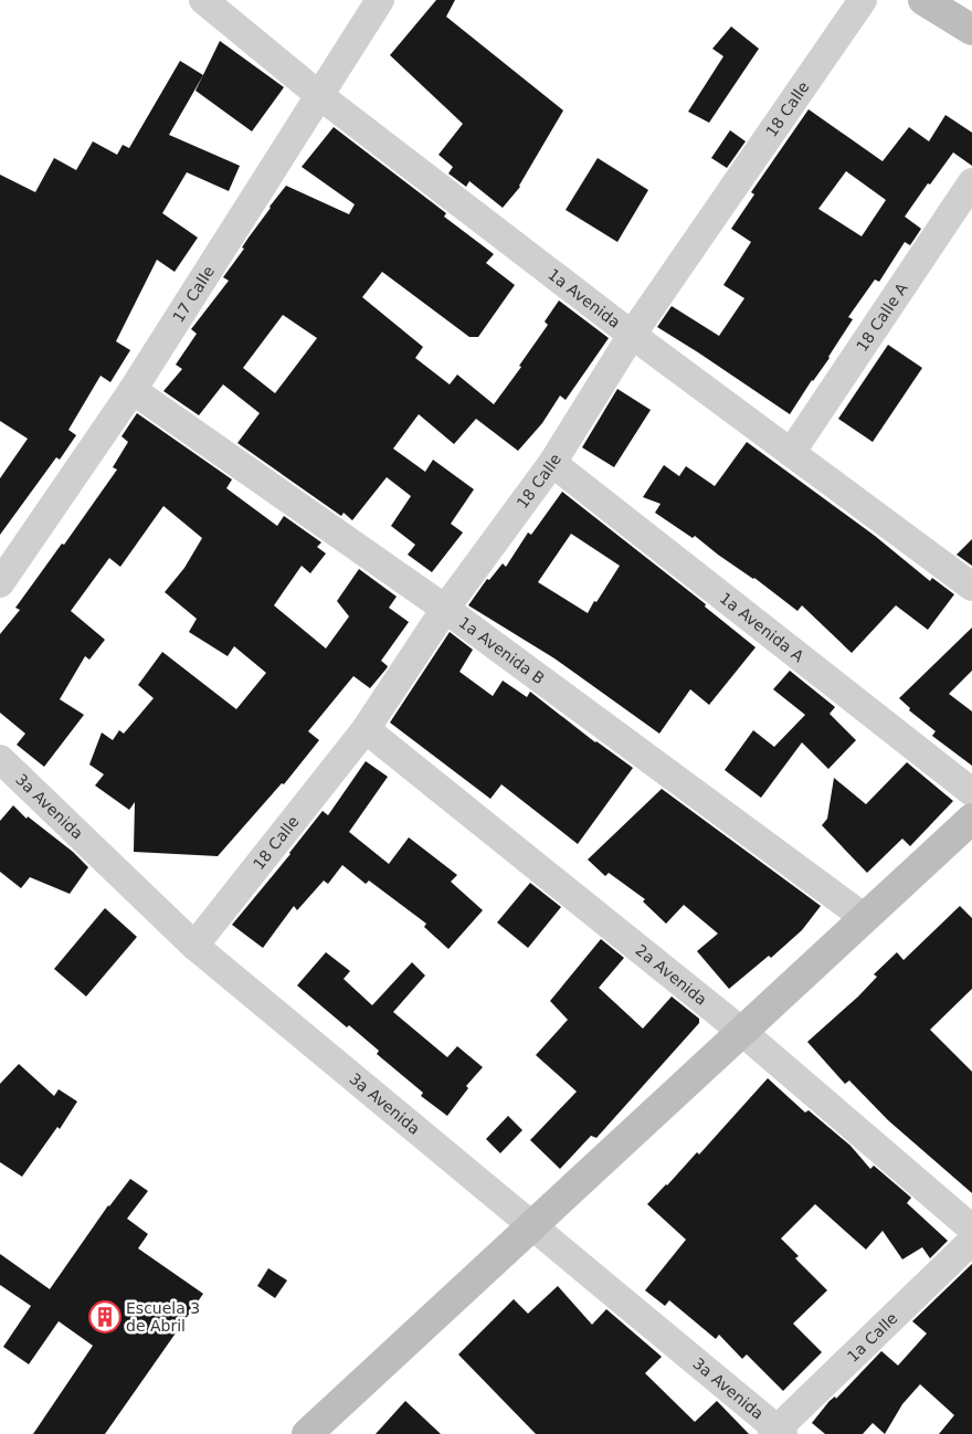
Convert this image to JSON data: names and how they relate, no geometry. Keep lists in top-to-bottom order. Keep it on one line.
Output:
{"streets":{"street":["18 Calle","17 Calle","1a Avenida","18 Calle A","1a Avenida A","1a Avenida B","3a Avenida","2a Avenida","1a Calle"]},"crossings":[["18 Calle","1a Avenida"],["18 Calle","1a Avenida A"],["18 Calle","1a Avenida B"],["18 Calle","3a Avenida"],["18 Calle","2a Avenida"],["17 Calle","1a Avenida"],["17 Calle","1a Avenida B"],["1a Avenida","18 Calle A"],["3a Avenida","1a Calle"]],"places":{"building":["Escuela 3 de Abril"]}}
